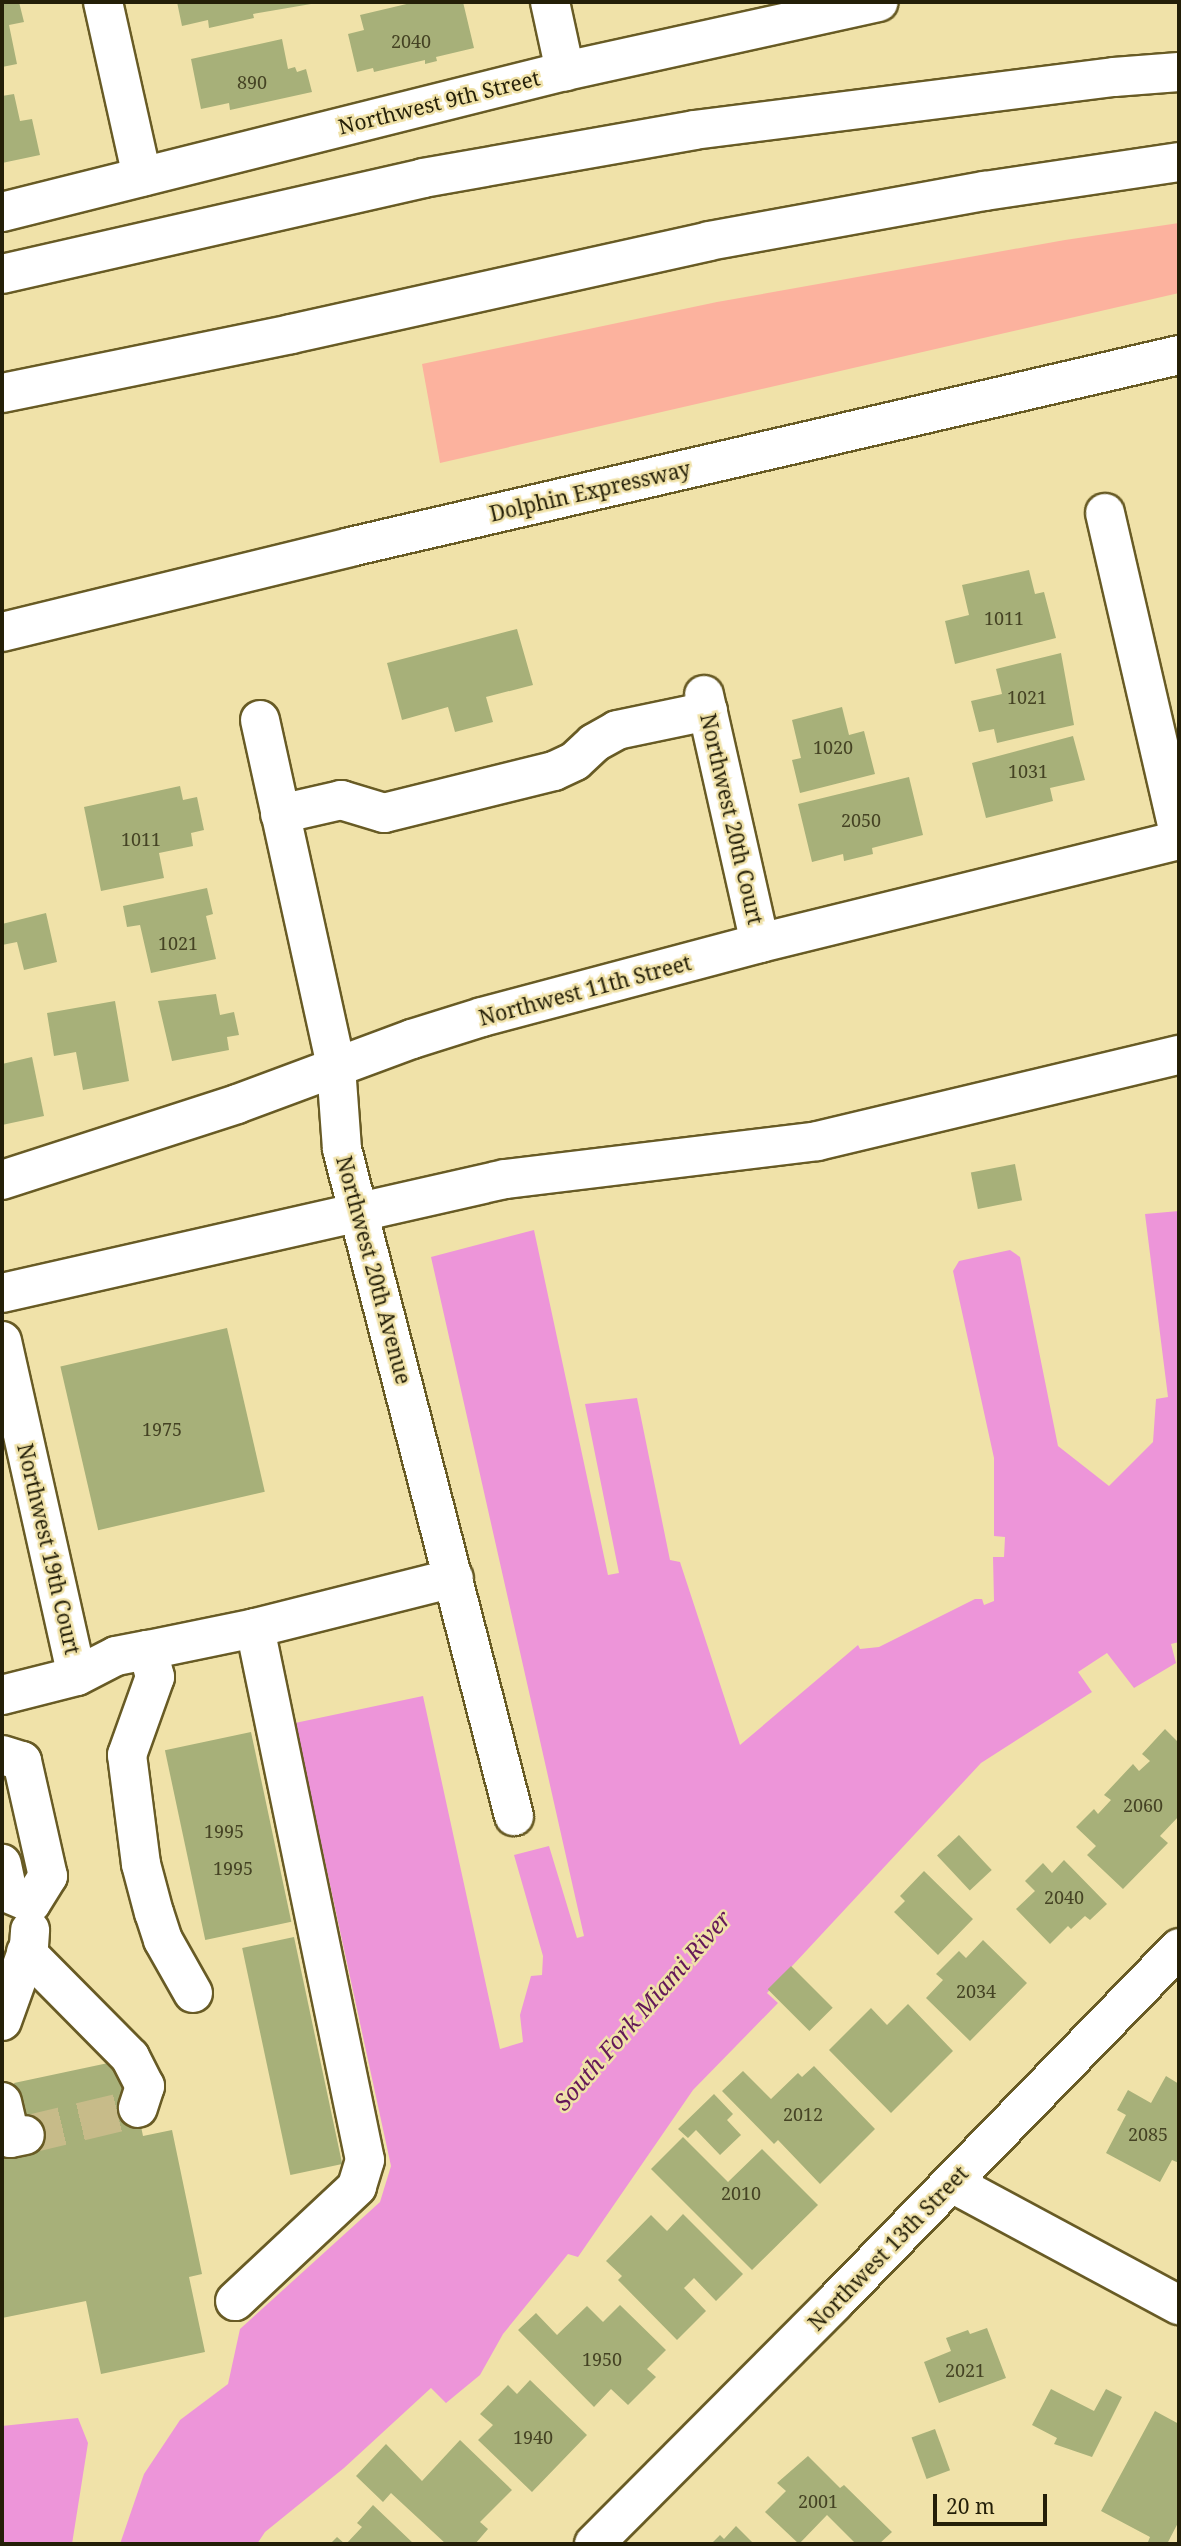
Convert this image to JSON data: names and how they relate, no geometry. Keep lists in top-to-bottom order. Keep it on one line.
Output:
{"streets":{"main road":["Northwest 9th Street","Dolphin Expressway","Northwest 20th Court","Northwest 11th Street","Northwest 20th Avenue","Northwest 19th Court","Northwest 13th Street"]},"crossings":[["Northwest 20th Court","Northwest 11th Street"],["Northwest 20th Court","Northwest 20th Avenue"],["Northwest 11th Street","Northwest 20th Avenue"]],"water":["South Fork Miami River"],"house_numbers":["2040","890","1011","1021","1020","1031","2050","1011","1021","1975","2060","1995","1995","2040","2034","2012","2085","2010","1950","2021","1940","2001"],"scale_bar":"20 m"}
